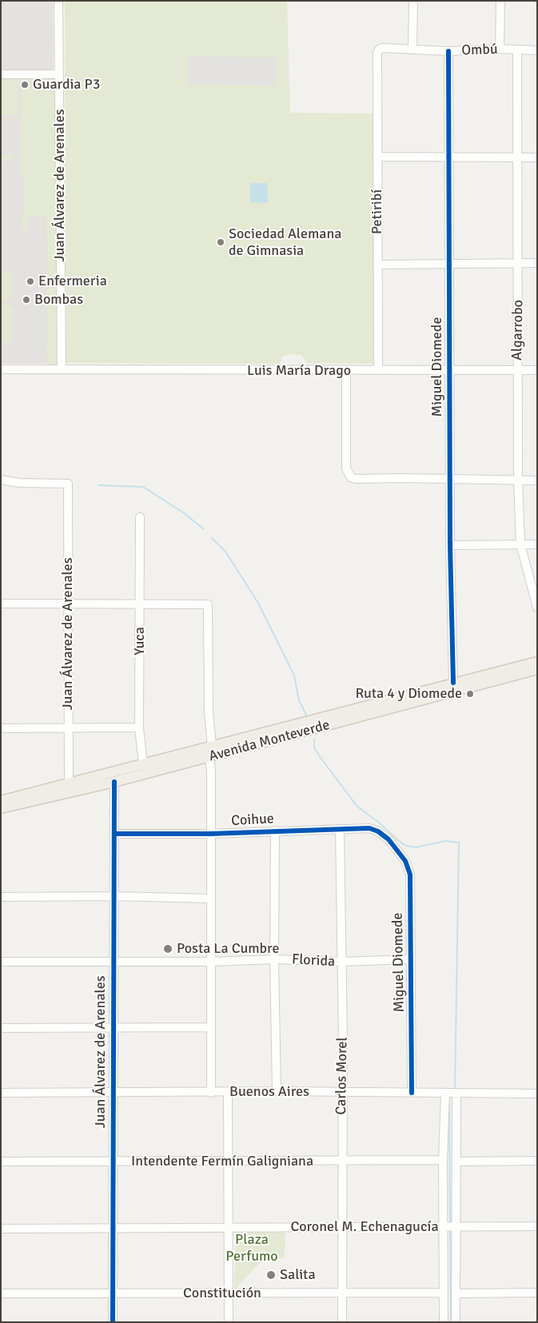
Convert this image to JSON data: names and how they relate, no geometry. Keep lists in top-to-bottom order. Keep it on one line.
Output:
{"streets":{"main road":["Avenida Monteverde"],"street":["Ombú","Juan Álvarez de Arenales","Petiribí","Algarrobo","Miguel Diomede","Luis María Drago","Yuca","Coihue","Florida","Carlos Morel","Buenos Aires","Intendente Fermín Galigniana","Coronel M. Echenagucía","Constitución"]},"crossings":[["Ombú","Petiribí"],["Ombú","Algarrobo"],["Ombú","Miguel Diomede"],["Juan Álvarez de Arenales","Luis María Drago"],["Juan Álvarez de Arenales","Avenida Monteverde"],["Juan Álvarez de Arenales","Coihue"],["Juan Álvarez de Arenales","Florida"],["Juan Álvarez de Arenales","Buenos Aires"],["Juan Álvarez de Arenales","Intendente Fermín Galigniana"],["Juan Álvarez de Arenales","Coronel M. Echenagucía"],["Juan Álvarez de Arenales","Constitución"],["Petiribí","Luis María Drago"],["Algarrobo","Luis María Drago"],["Miguel Diomede","Luis María Drago"],["Miguel Diomede","Avenida Monteverde"],["Miguel Diomede","Coihue"],["Miguel Diomede","Florida"],["Miguel Diomede","Buenos Aires"],["Yuca","Avenida Monteverde"],["Coihue","Carlos Morel"],["Florida","Carlos Morel"],["Carlos Morel","Buenos Aires"],["Carlos Morel","Intendente Fermín Galigniana"],["Carlos Morel","Coronel M. Echenagucía"],["Carlos Morel","Constitución"]],"parks":["Plaza Perfumo"],"places":["Guardia P3","Sociedad Alemana de Gimnasia","Enfermeria","Bombas","Ruta 4 y Diomede","Posta La Cumbre","Salita"]}
